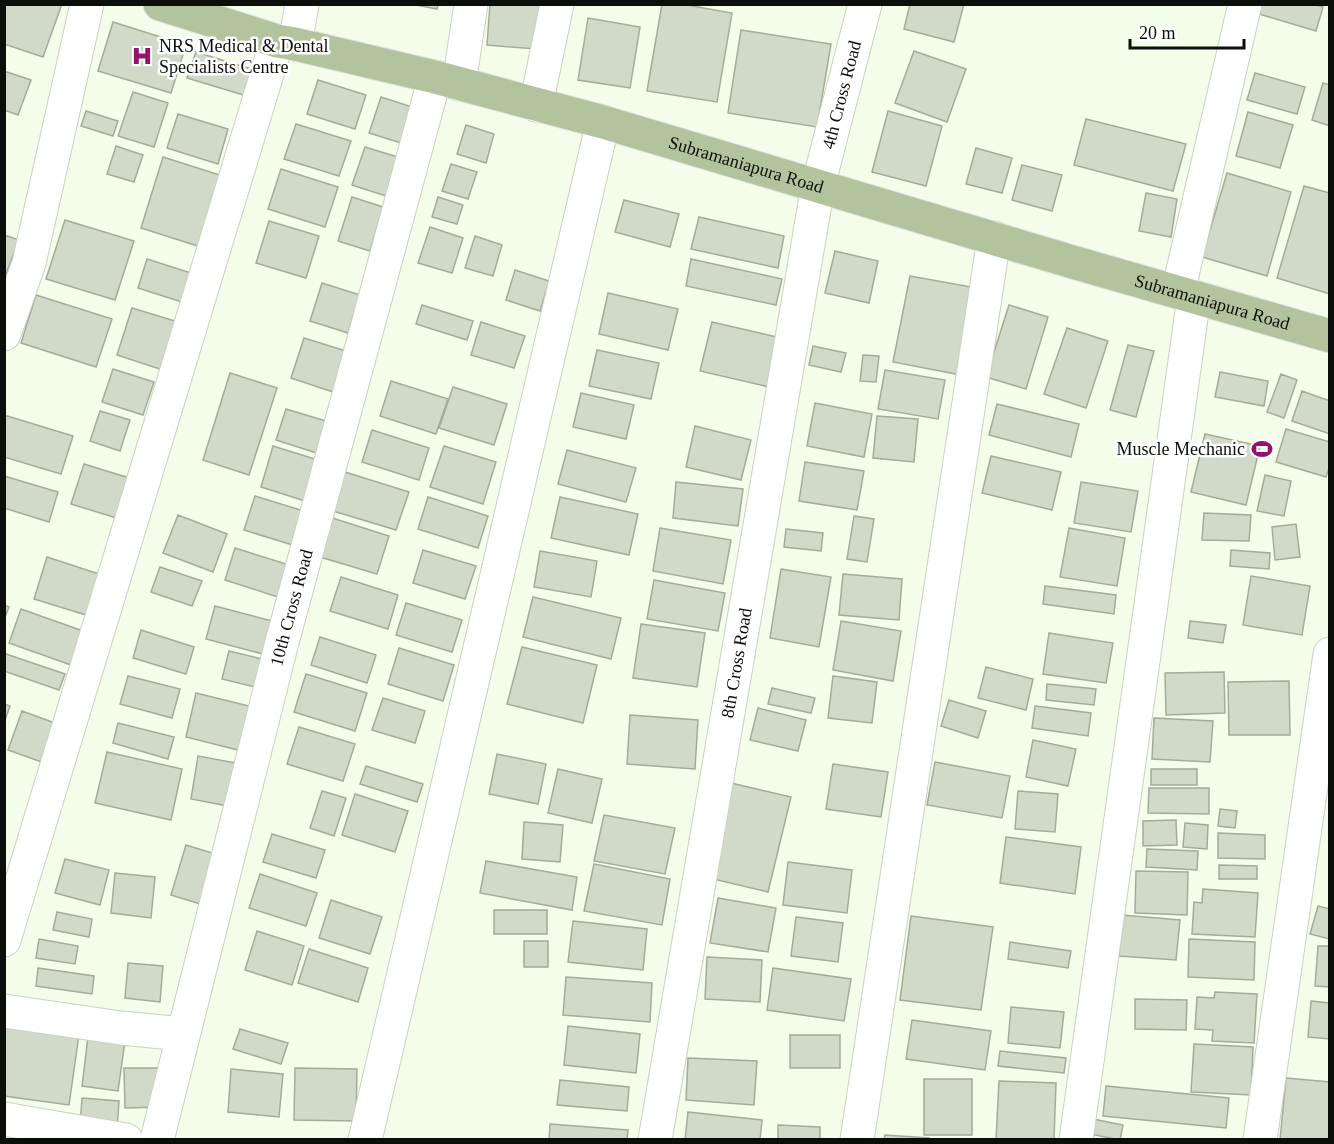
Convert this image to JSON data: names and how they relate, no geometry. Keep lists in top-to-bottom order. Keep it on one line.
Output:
{"streets":{"main road":["Subramaniapura Road"],"street":["4th Cross Road","10th Cross Road","8th Cross Road"]},"crossings":[["4th Cross Road","Subramaniapura Road"],["4th Cross Road","8th Cross Road"],["Subramaniapura Road","10th Cross Road"],["Subramaniapura Road","8th Cross Road"]],"places":{"hospital":["NRS Medical & Dental Specialists Centre"],"sports":["Muscle Mechanic"]},"scale_bar":"20 m"}
